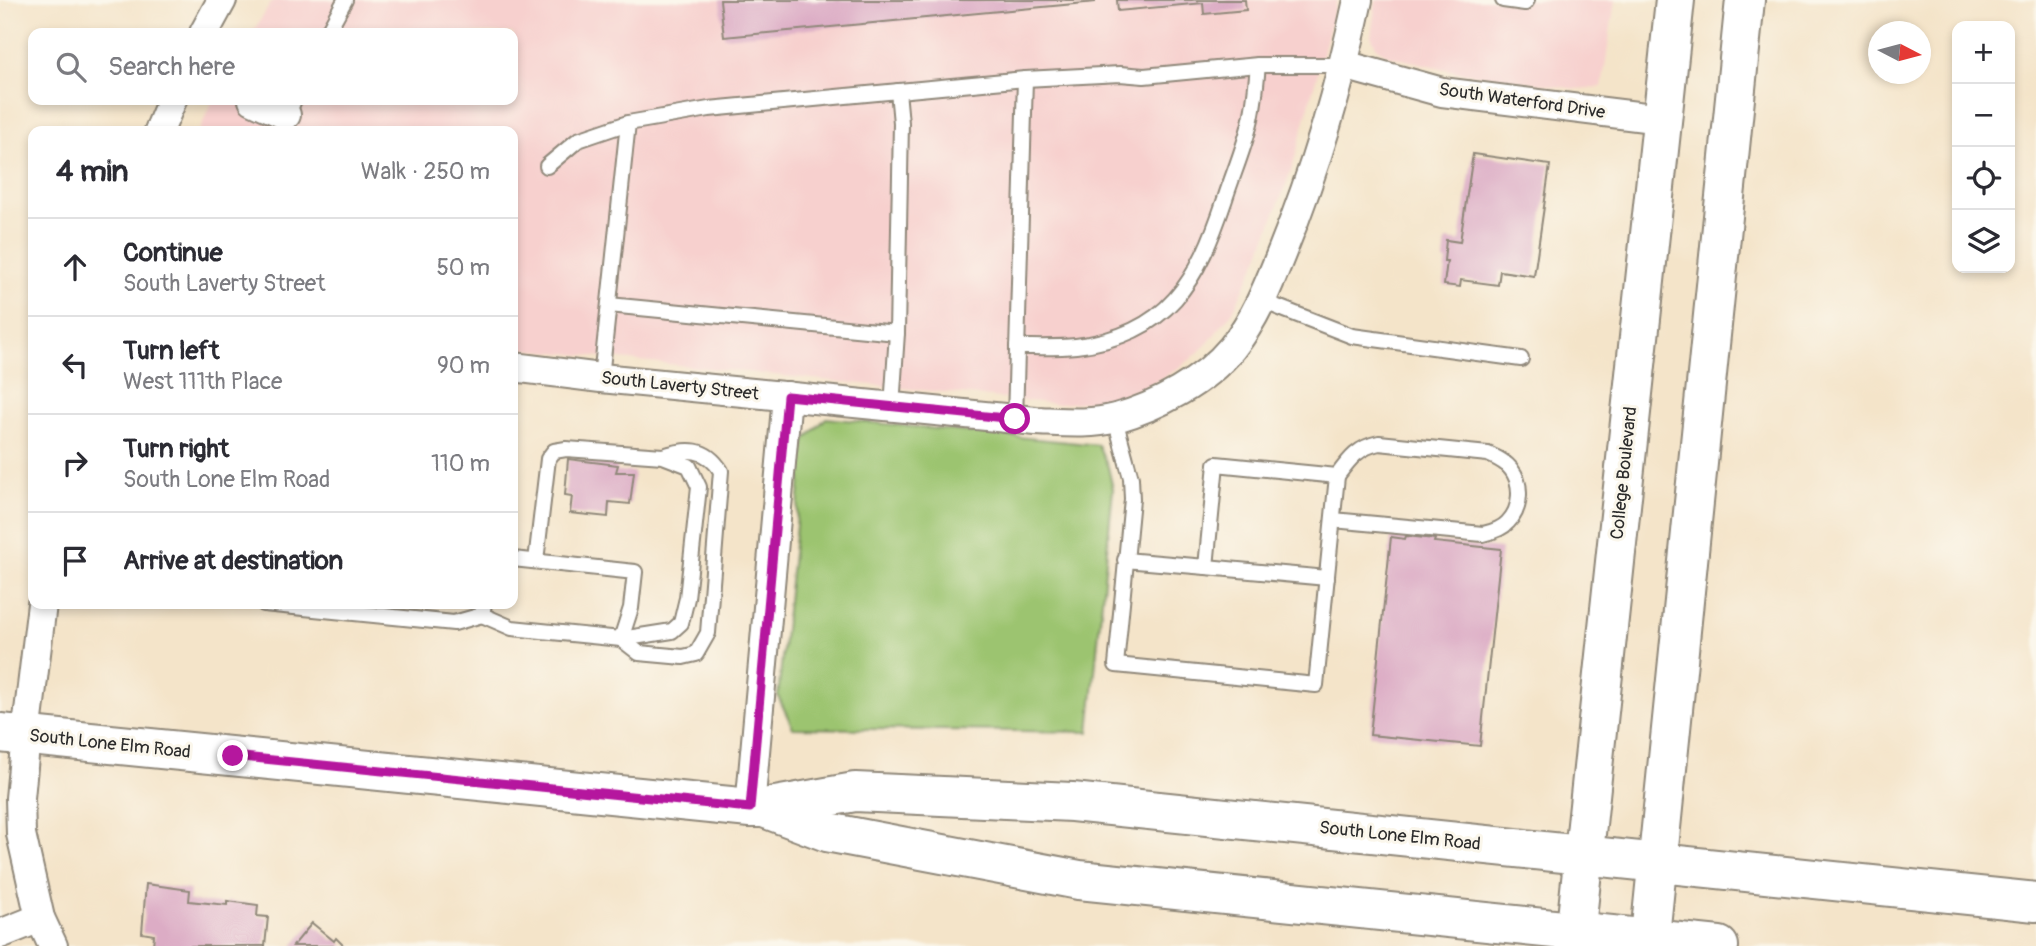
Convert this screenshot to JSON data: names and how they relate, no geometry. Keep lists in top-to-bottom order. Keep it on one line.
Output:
{"streets":{"street":["South Waterford Drive","South Laverty Street","College Boulevard","South Lone Elm Road"]},"crossings":[["South Waterford Drive","South Laverty Street"],["South Waterford Drive","College Boulevard"],["College Boulevard","South Lone Elm Road"]],"north":"right","page":{"map_buttons":["+","−"],"search":"Search here","heading":["4 min","Walk · 250 m"],"list":[["Continue","South Laverty Street","50 m"],["Turn left","West 111th Place","90 m"],["Turn right","South Lone Elm Road","110 m"],"Arrive at destination"]}}
